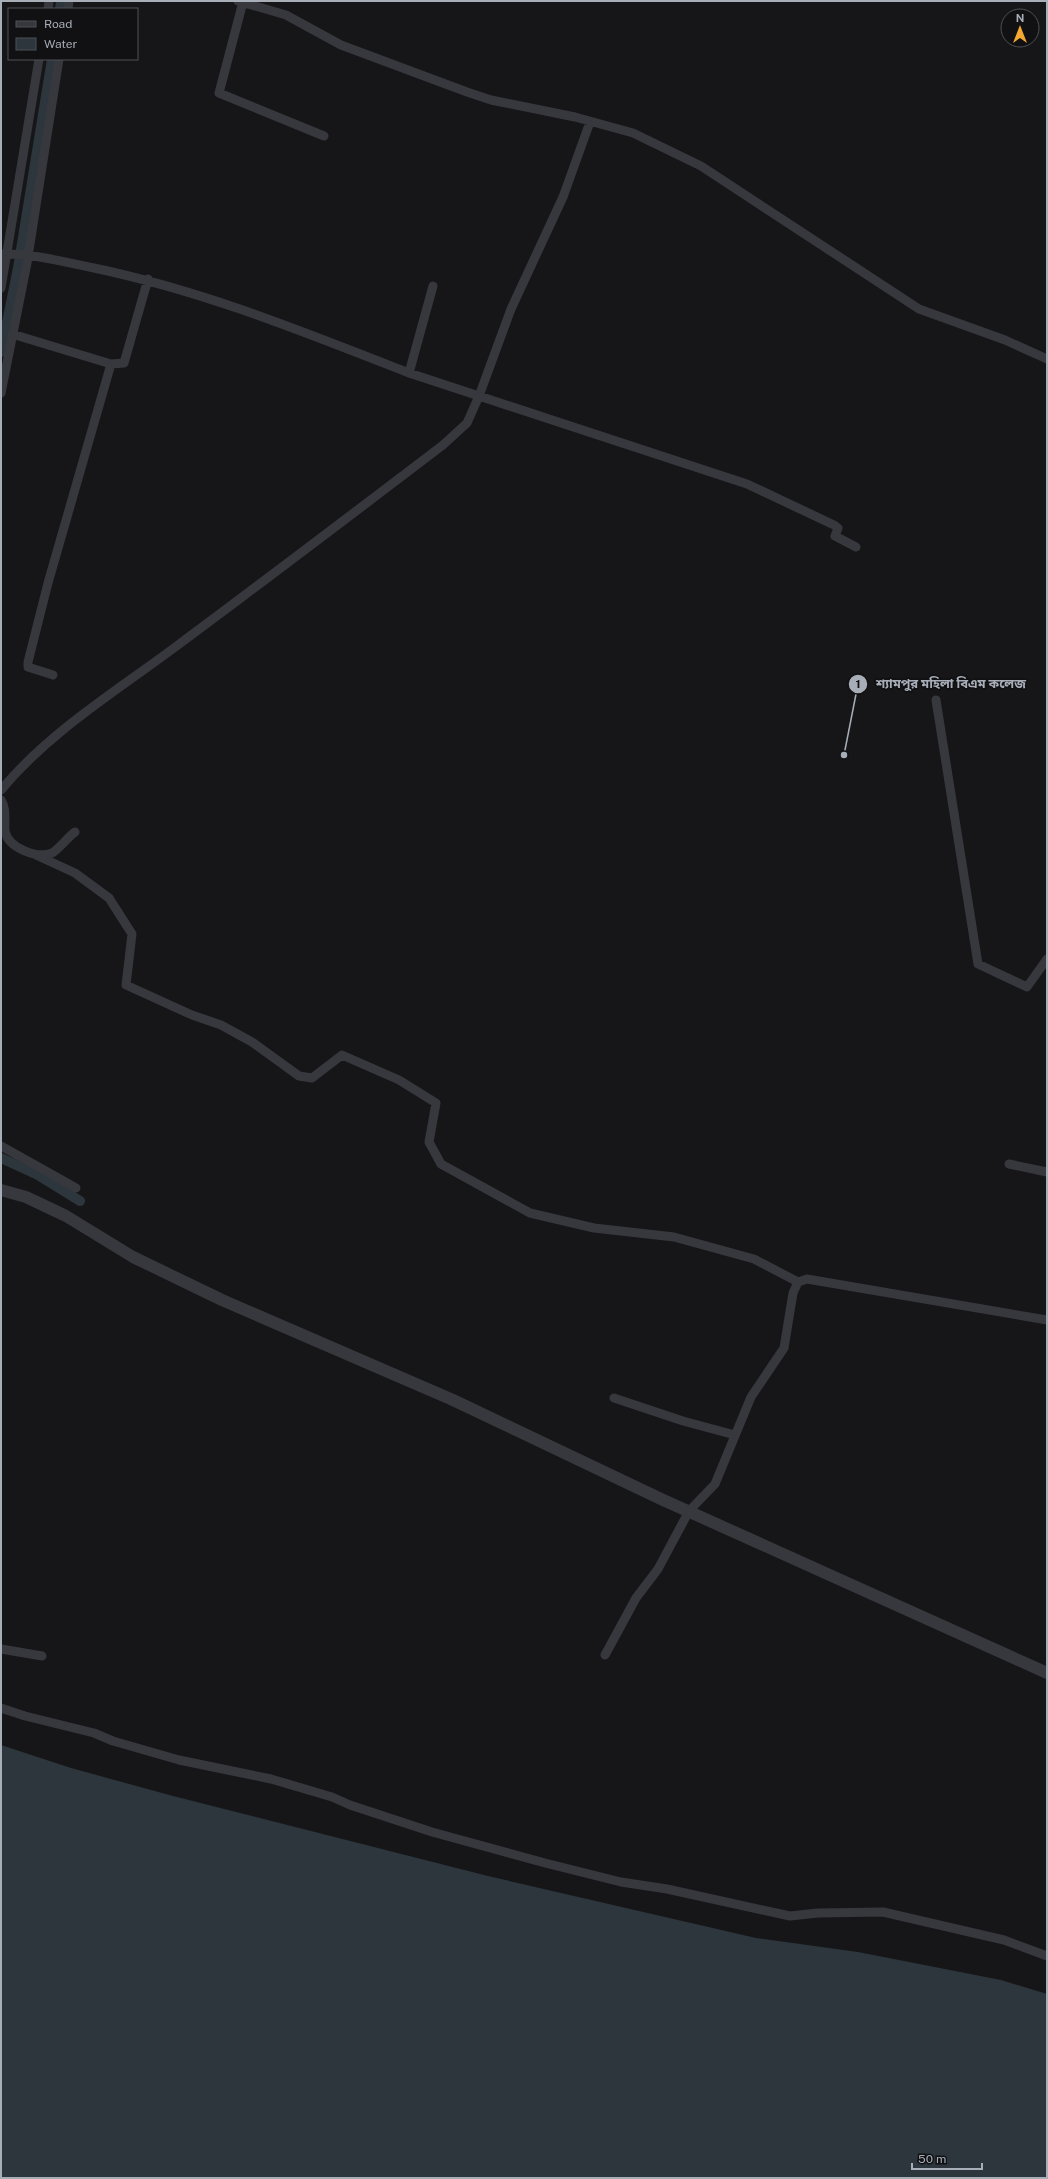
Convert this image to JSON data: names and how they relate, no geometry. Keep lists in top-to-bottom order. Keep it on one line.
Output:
{"places":["শ্যামপুর মহিলা বিএম কলেজ"],"legend":["Road","Water"],"scale_bar":"50 m","north":"top"}
